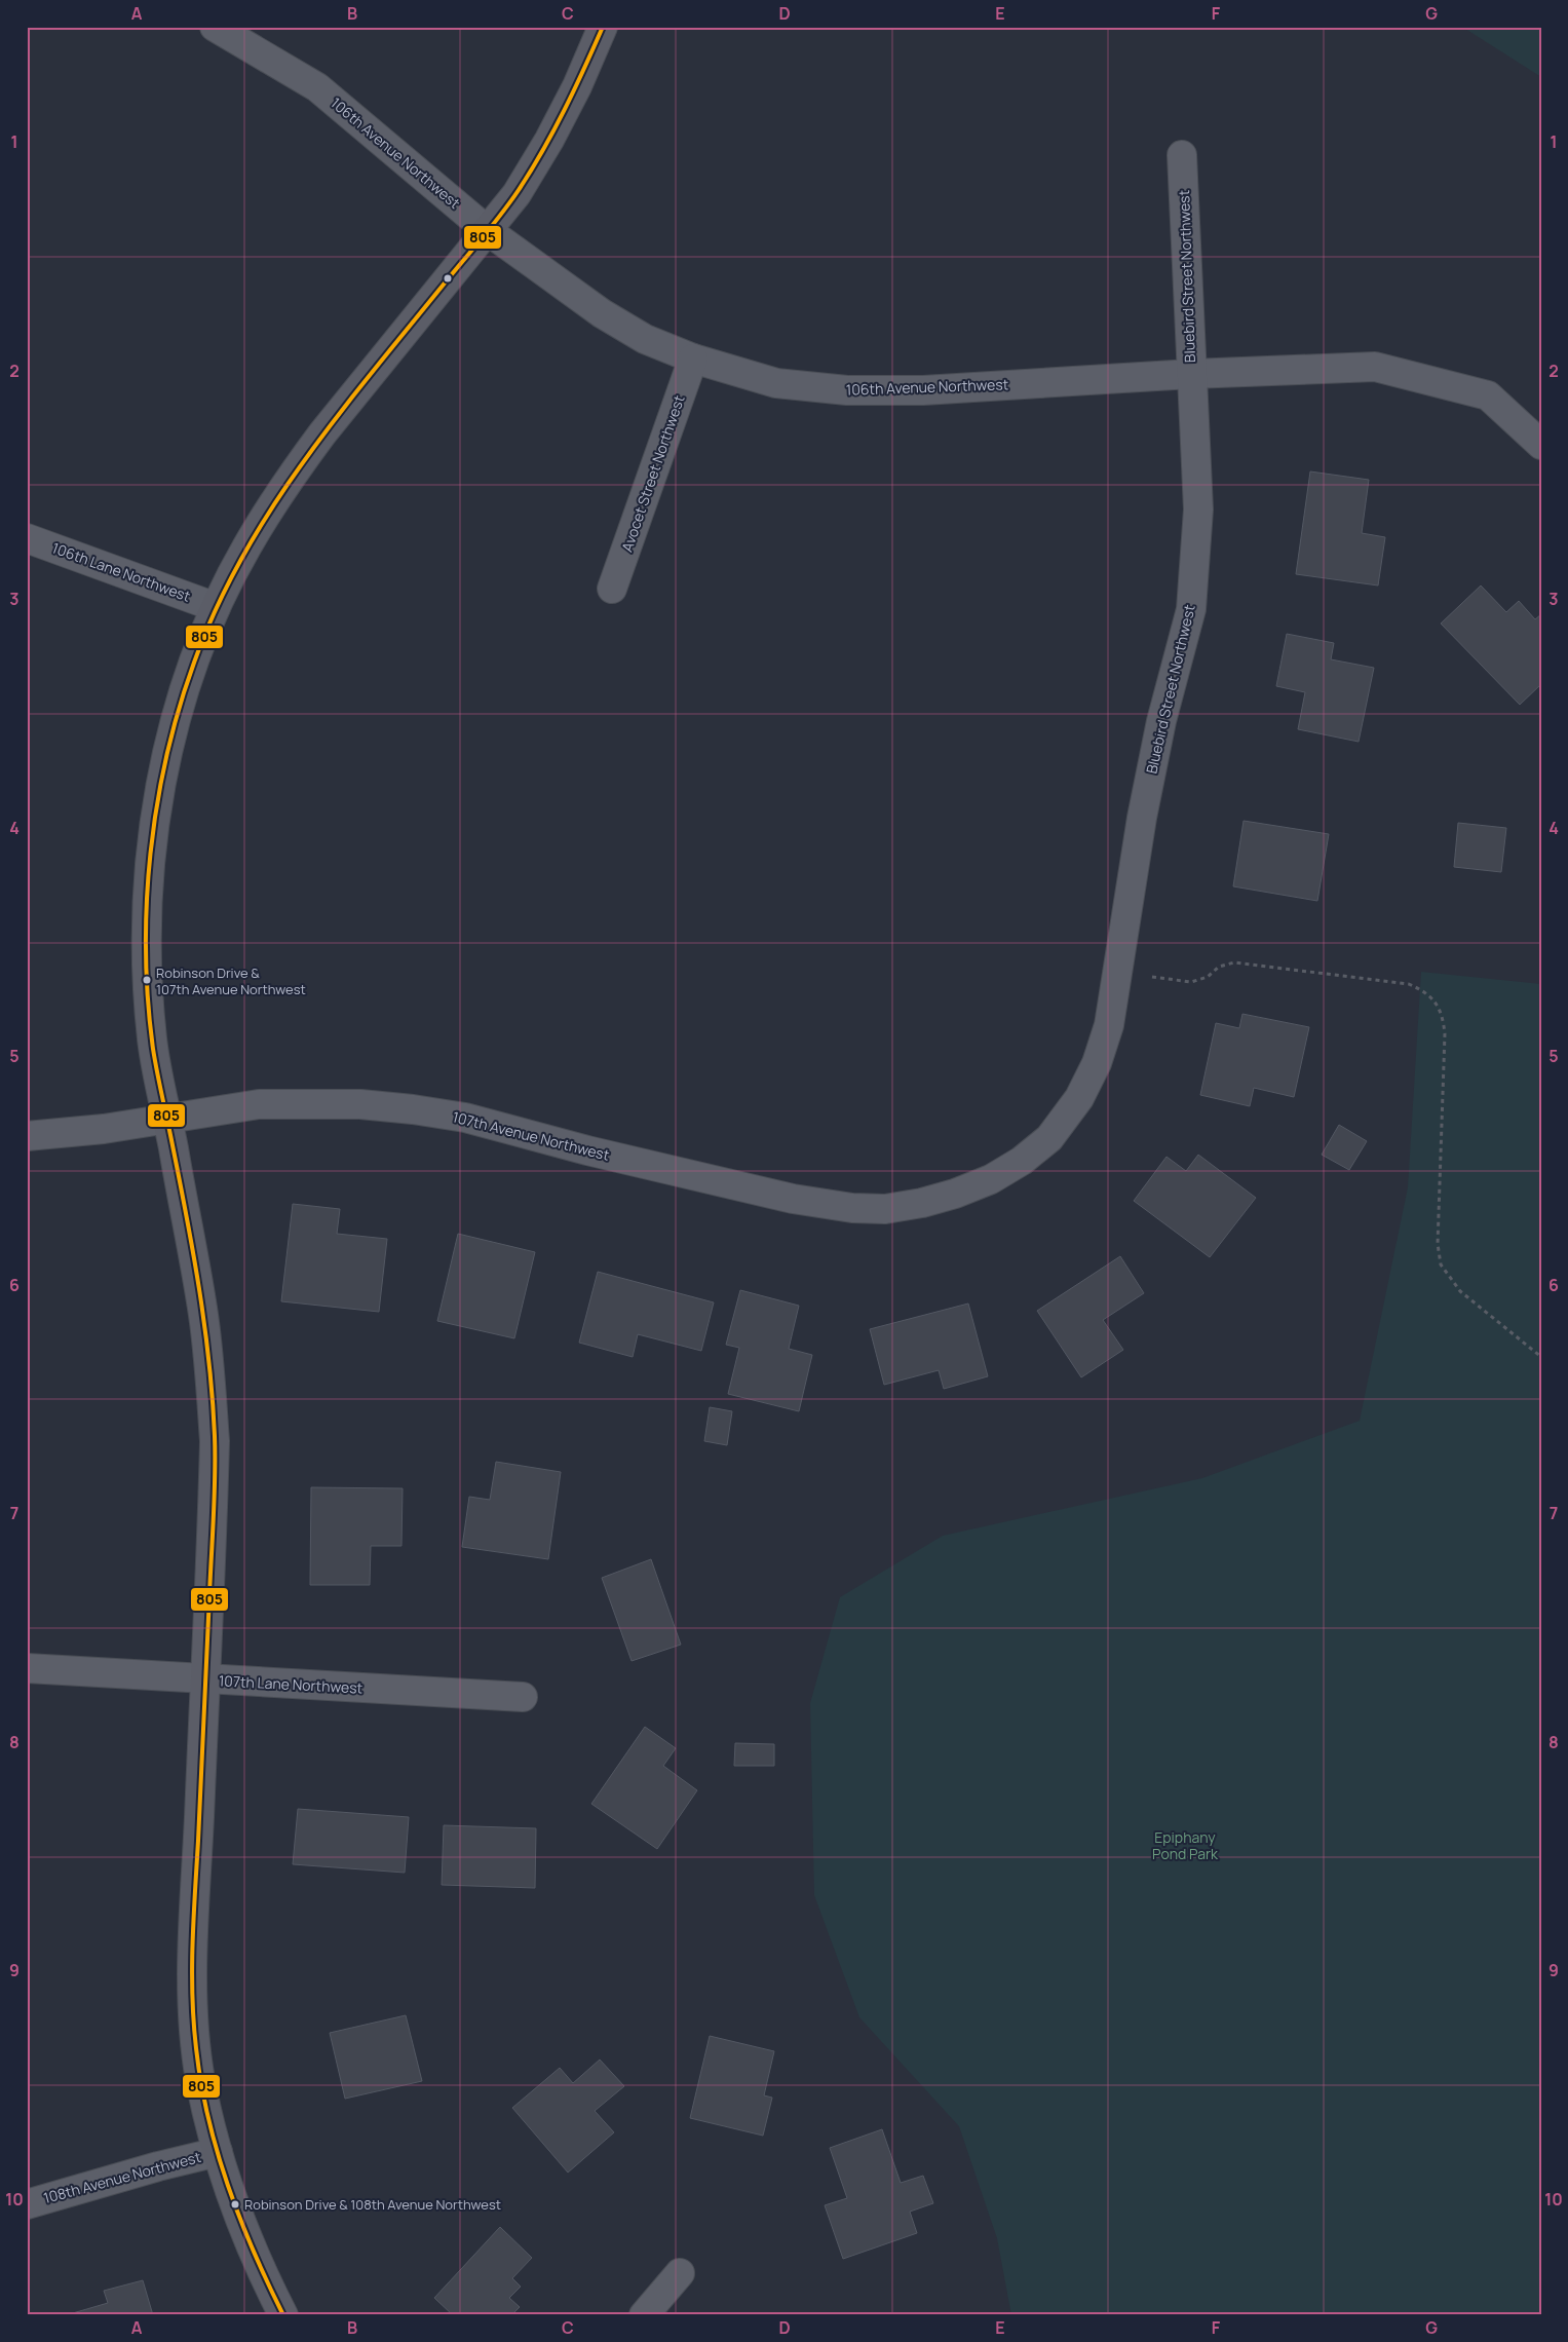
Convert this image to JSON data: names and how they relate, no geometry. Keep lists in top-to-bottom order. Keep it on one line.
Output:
{"streets":{"street":["106th Avenue Northwest","Bluebird Street Northwest","Avocet Street Northwest","106th Lane Northwest","107th Avenue Northwest","107th Lane Northwest","108th Avenue Northwest"]},"crossings":[["106th Avenue Northwest","Bluebird Street Northwest"],["106th Avenue Northwest","Avocet Street Northwest"],["Bluebird Street Northwest","107th Avenue Northwest"]],"parks":["Epiphany Pond Park"],"places":["Robinson Drive & 107th Avenue Northwest","Robinson Drive & 108th Avenue Northwest"],"lines":["transit line 805"],"grid":{"columns":["A","B","C","D","E","F","G"],"rows":["1","2","3","4","5","6","7","8","9","10"]}}
